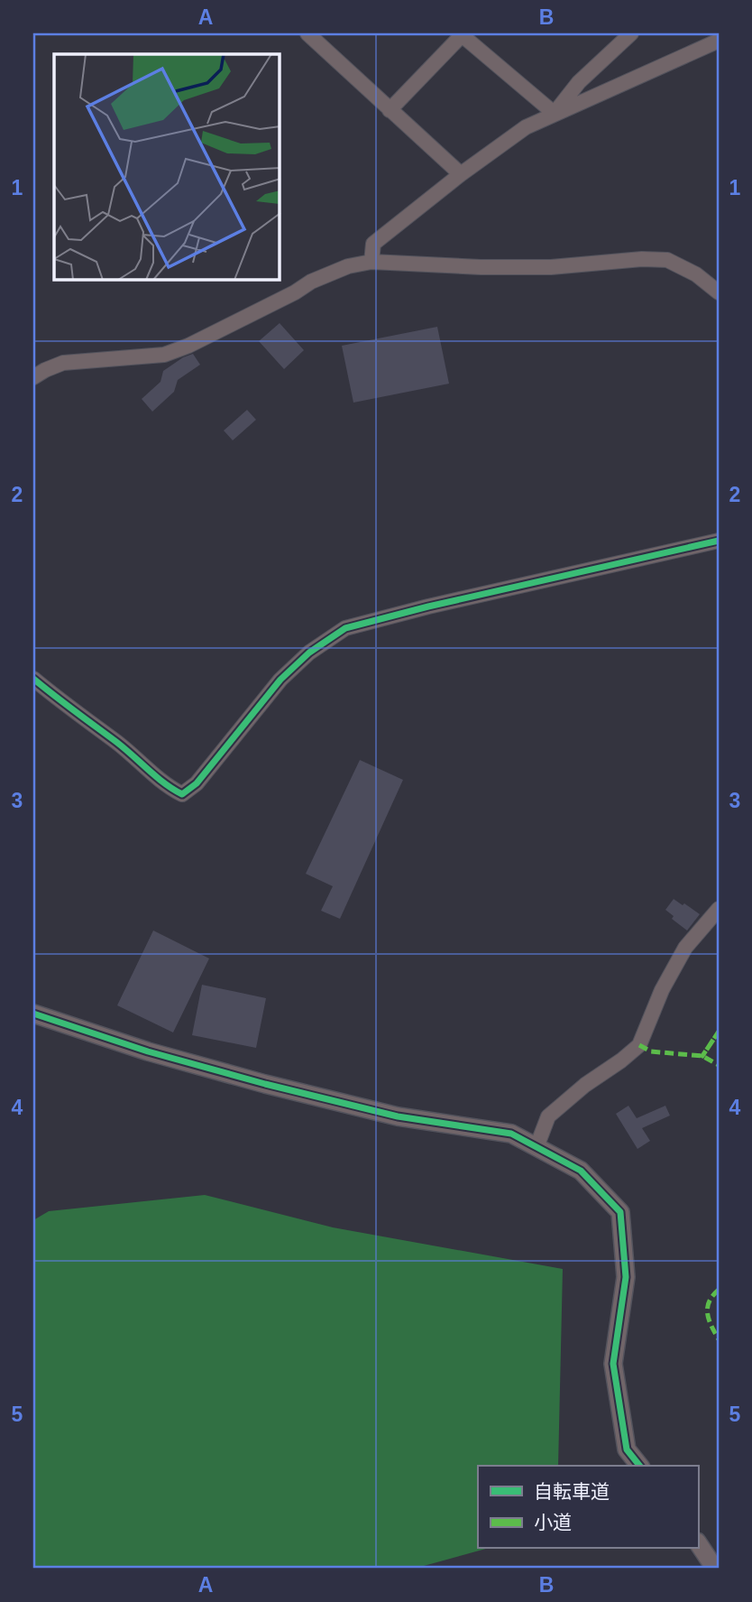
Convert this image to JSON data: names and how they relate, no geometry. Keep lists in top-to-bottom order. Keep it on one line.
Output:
{"legend":["自転車道","小道"],"grid":{"columns":["A","B"],"rows":["1","2","3","4","5"]}}
